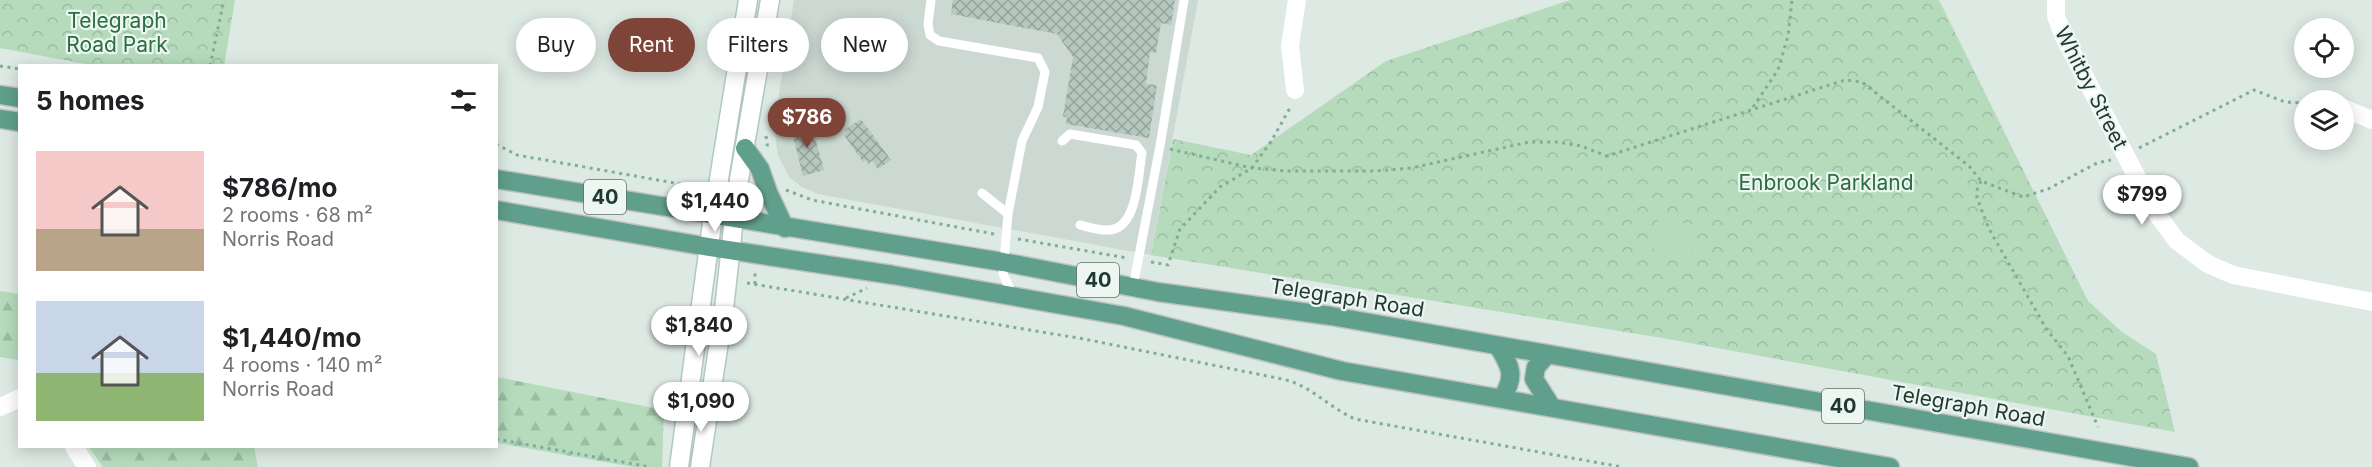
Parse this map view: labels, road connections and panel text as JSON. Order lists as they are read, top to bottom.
{
  "streets": {
    "main road": ["Whitby Street", "40", "Telegraph Road"]
  },
  "parks": ["Telegraph Road Park", "Enbrook Parkland"],
  "page": {
    "chip": [
      "Buy",
      "Rent",
      "Filters",
      "New"
    ],
    "heading": "5 homes",
    "price": [
      "$786",
      "$799",
      "$1,440",
      "$1,840",
      "$1,090"
    ],
    "list": [
      {
        "name": "$786/mo",
        "note": "2 rooms · 68 m² · Norris Road"
      },
      {
        "name": "$1,440/mo",
        "note": "4 rooms · 140 m² · Norris Road"
      }
    ]
  }
}
